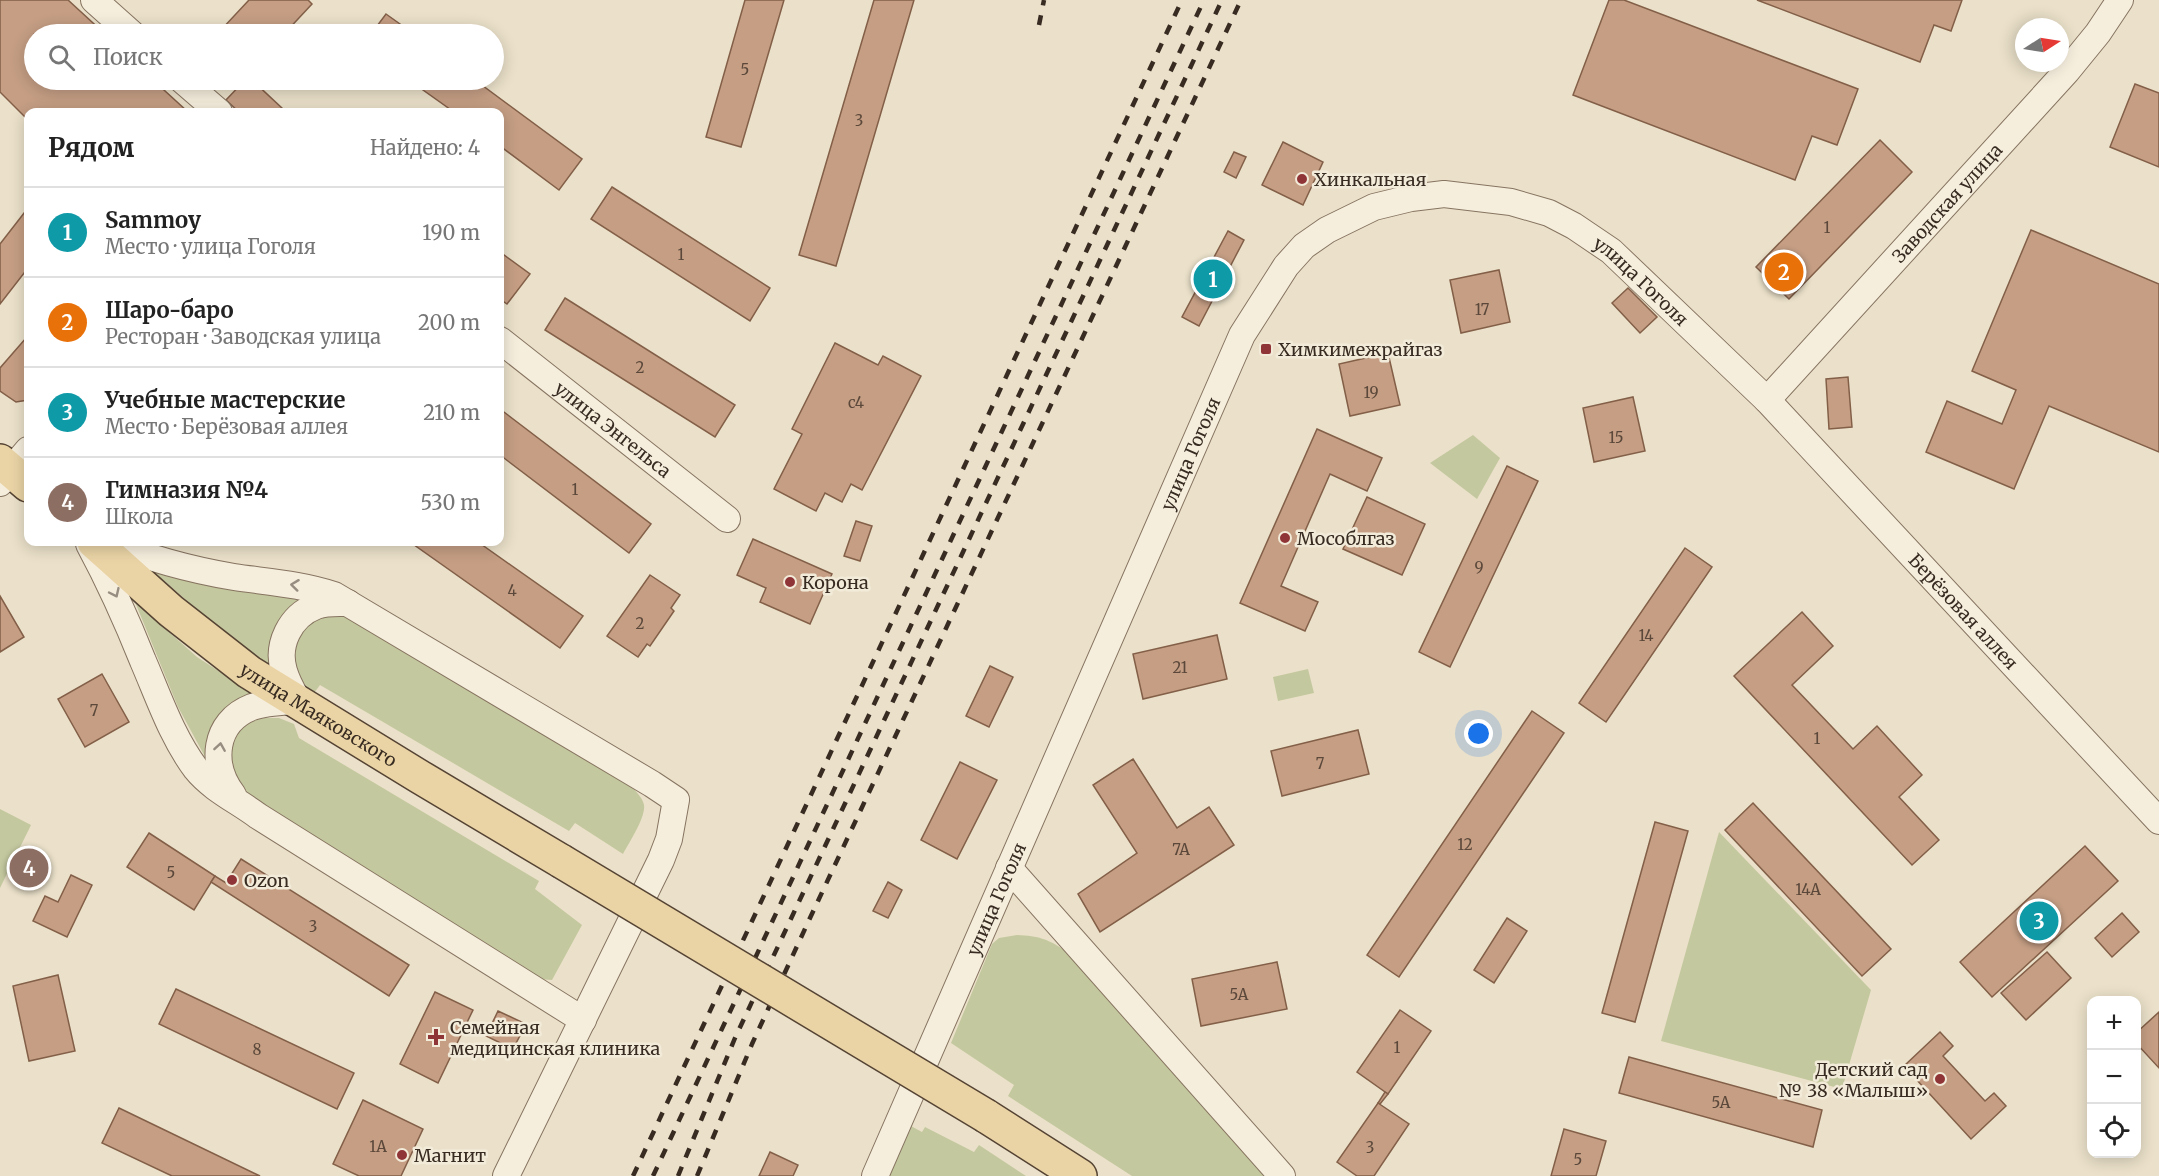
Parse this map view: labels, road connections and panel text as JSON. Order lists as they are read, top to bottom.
{
  "streets": {
    "main road": ["улица Маяковского"],
    "street": [
      "Заводская улица",
      "улица Гоголя",
      "улица Энгельса",
      "Берёзовая аллея"
    ]
  },
  "crossings": [
    ["Заводская улица", "улица Гоголя"],
    ["Заводская улица", "Берёзовая аллея"],
    ["улица Гоголя", "Берёзовая аллея"]
  ],
  "places": {
    "other": [
      "Хинкальная",
      "Мособлгаз",
      "Корона",
      "Ozon",
      "Детский сад № 38 «Малыш»",
      "Магнит"
    ],
    "transit": ["Химкимежрайгаз"],
    "health": ["Семейная медицинская клиника"]
  },
  "house_numbers": [
    "5",
    "3",
    "1",
    "1",
    "17",
    "2",
    "19",
    "с4",
    "15",
    "1",
    "9",
    "4",
    "2",
    "14",
    "21",
    "7",
    "1",
    "7",
    "12",
    "7А",
    "5",
    "14А",
    "3",
    "5А",
    "1",
    "8",
    "5А",
    "1А",
    "3",
    "5"
  ],
  "north": "right",
  "page": {
    "search": "Поиск",
    "heading": ["Рядом", "Найдено: 4"],
    "list": [
      {
        "mark": "1",
        "name": "Sammoy",
        "note": "Место · улица Гоголя",
        "value": "190 m"
      },
      {
        "mark": "2",
        "name": "Шаро-баро",
        "note": "Ресторан · Заводская улица",
        "value": "200 m"
      },
      {
        "mark": "3",
        "name": "Учебные мастерские",
        "note": "Место · Берёзовая аллея",
        "value": "210 m"
      },
      {
        "mark": "4",
        "name": "Гимназия №4",
        "note": "Школа",
        "value": "530 m"
      }
    ],
    "pins": [
      "2",
      "1",
      "4",
      "3"
    ],
    "map_buttons": ["+", "−"]
  }
}
